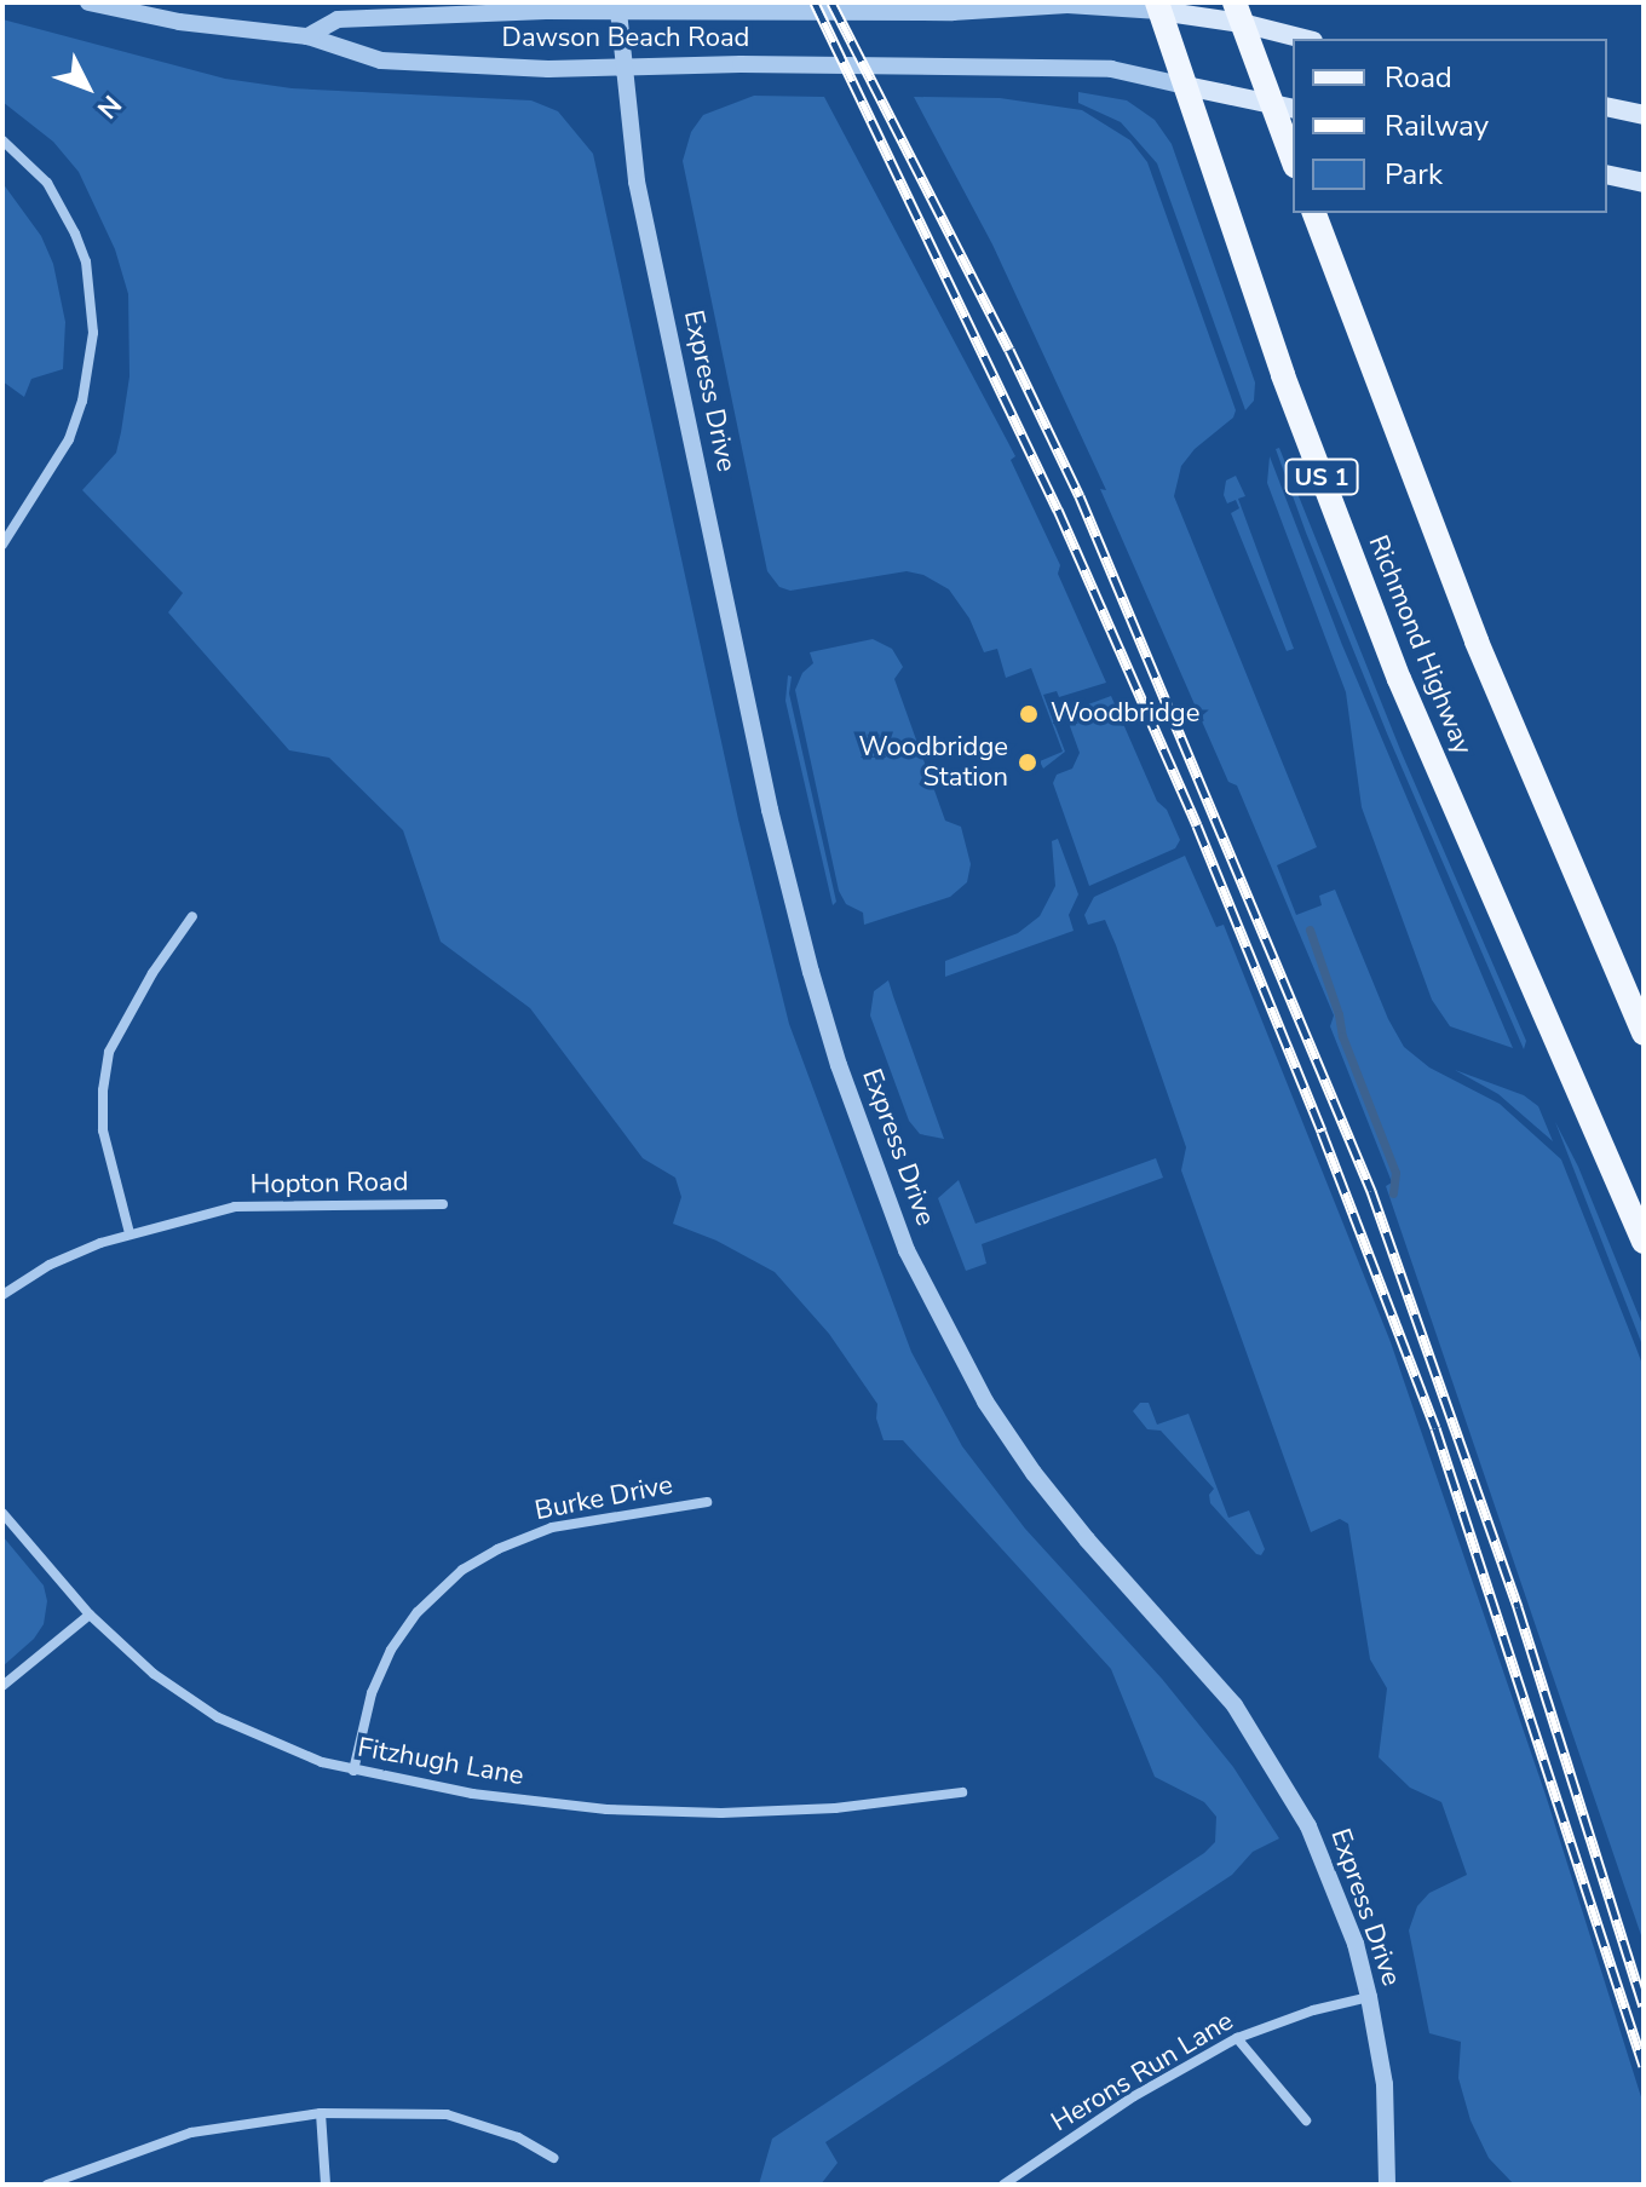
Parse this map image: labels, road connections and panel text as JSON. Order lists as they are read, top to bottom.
{
  "streets": {
    "main road": ["US 1", "Richmond Highway"],
    "street": [
      "Dawson Beach Road",
      "Express Drive",
      "Hopton Road",
      "Burke Drive",
      "Fitzhugh Lane",
      "Herons Run Lane"
    ]
  },
  "crossings": [
    ["Dawson Beach Road", "Express Drive"],
    ["Dawson Beach Road", "Richmond Highway"],
    ["Express Drive", "Herons Run Lane"],
    ["Burke Drive", "Fitzhugh Lane"]
  ],
  "places": ["Woodbridge", "Woodbridge Station"],
  "legend": ["Road", "Railway", "Park"],
  "north": "bottom right"
}
